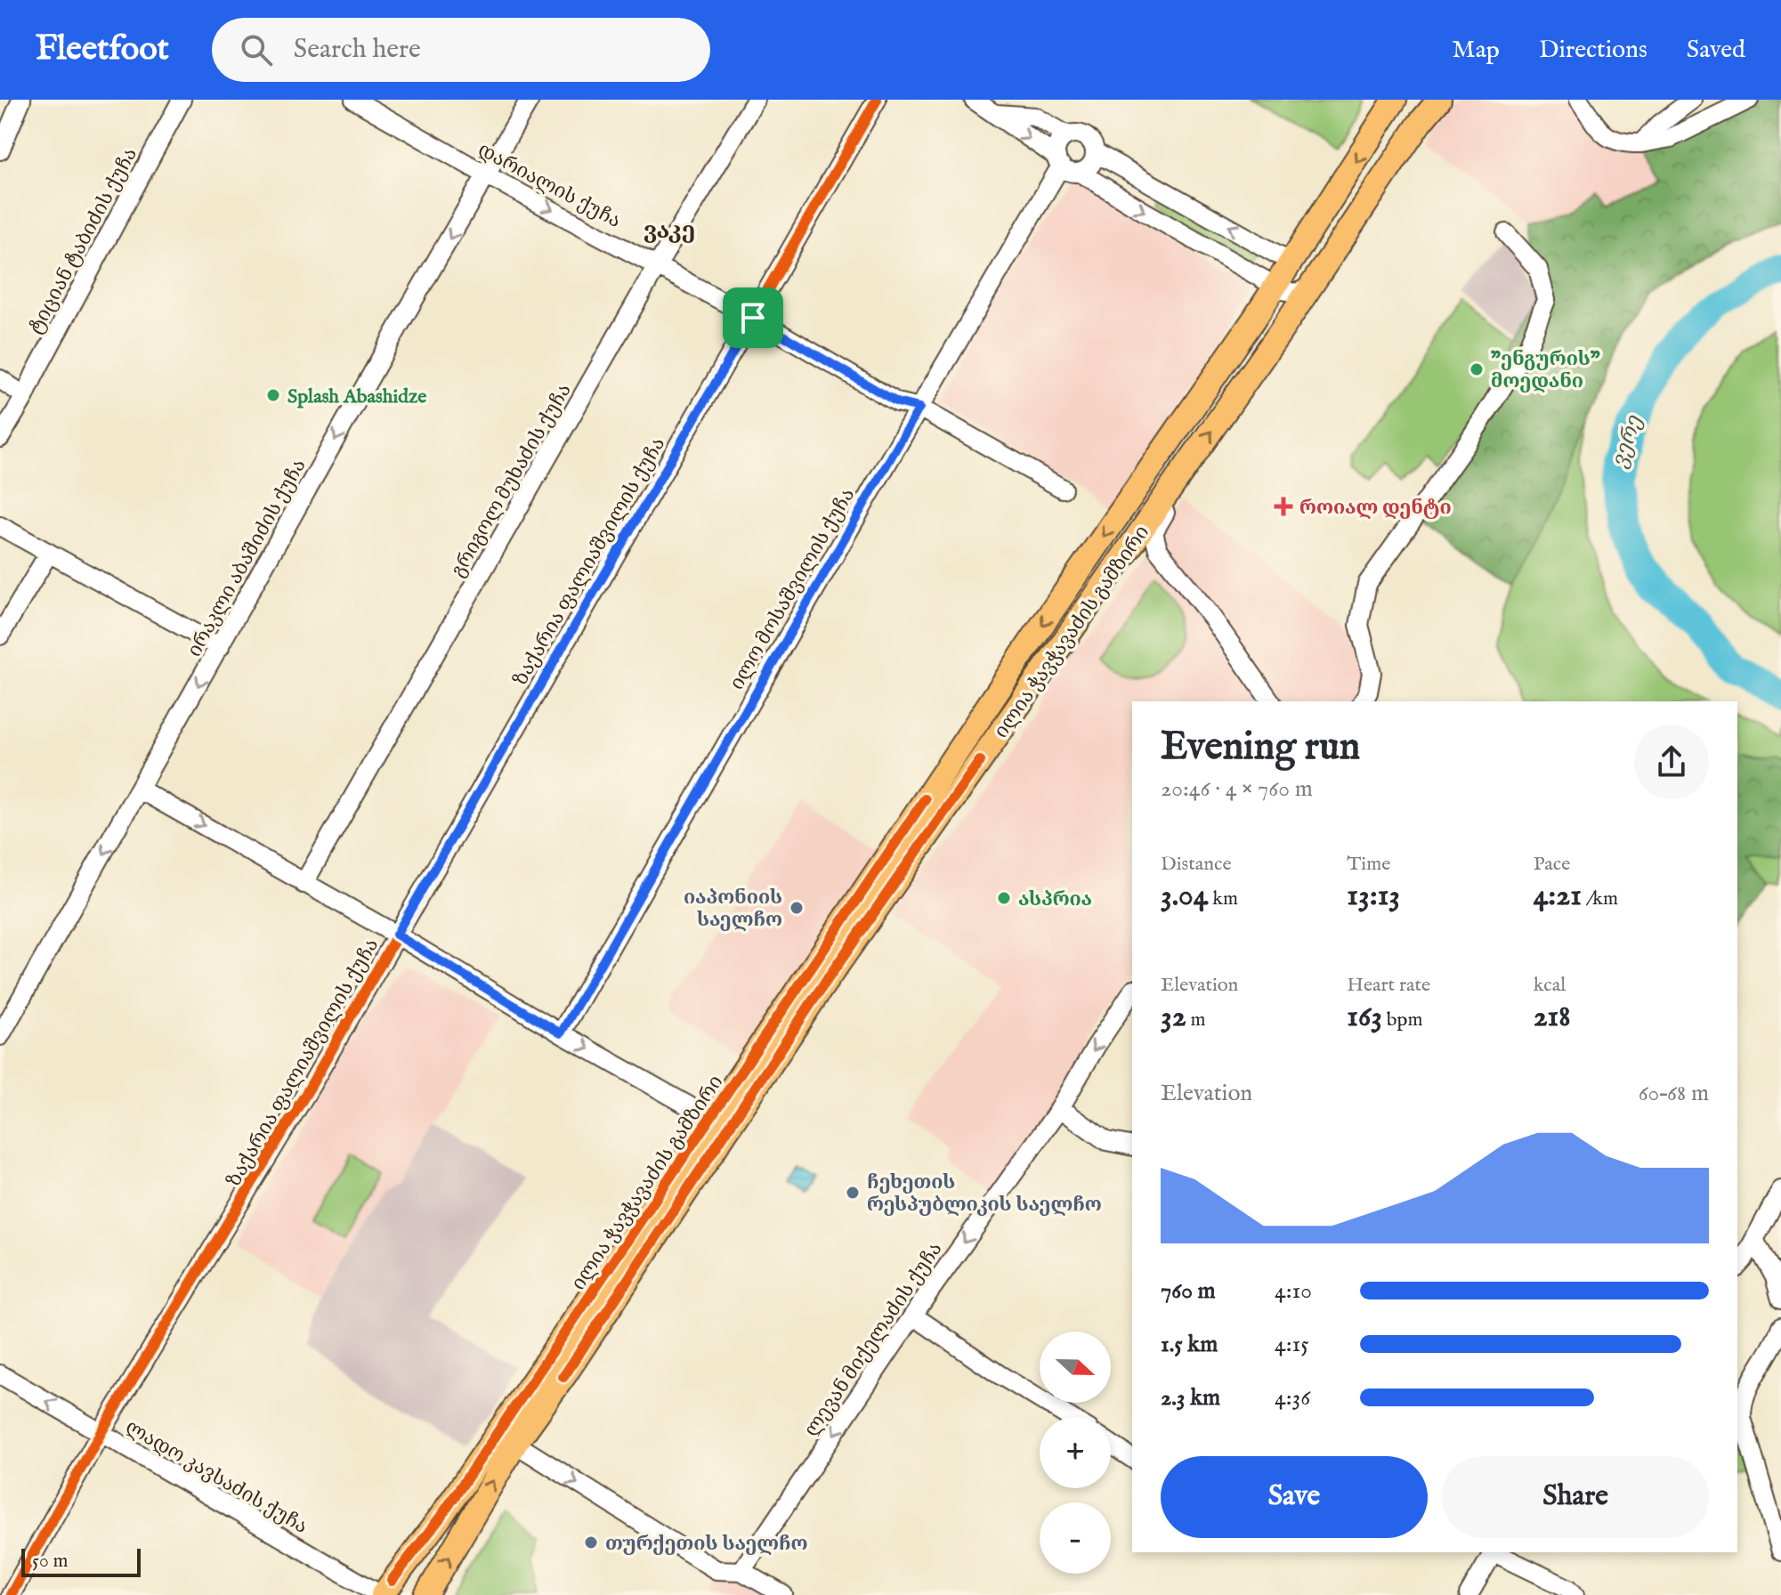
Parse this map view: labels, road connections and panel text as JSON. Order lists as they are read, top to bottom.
{
  "streets": {
    "main road": ["ილია ჭავჭავაძის გამზირი"],
    "street": [
      "დარიალის ქუჩა",
      "ტიციან ტაბიძის ქუჩა",
      "გრიგოლ მუხაძის ქუჩა",
      "ირაკლი აბაშიძის ქუჩა",
      "ზაქარია ფალიაშვილის ქუჩა",
      "ილო მოსაშვილის ქუჩა",
      "ლევან მიქელაძის ქუჩა",
      "ლადო კავსაძის ქუჩა"
    ]
  },
  "crossings": [
    ["დარიალის ქუჩა", "გრიგოლ მუხაძის ქუჩა"],
    ["დარიალის ქუჩა", "ირაკლი აბაშიძის ქუჩა"],
    ["დარიალის ქუჩა", "ზაქარია ფალიაშვილის ქუჩა"],
    ["დარიალის ქუჩა", "ილო მოსაშვილის ქუჩა"],
    ["ზაქარია ფალიაშვილის ქუჩა", "ლადო კავსაძის ქუჩა"],
    ["ილია ჭავჭავაძის გამზირი", "ლადო კავსაძის ქუჩა"]
  ],
  "one_way": ["ირაკლი აბაშიძის ქუჩა", "ლევან მიქელაძის ქუჩა"],
  "districts": ["ვაკე"],
  "water": ["ვერე"],
  "places": {
    "other": [
      "\"ენგურის\" მოედანი",
      "Splash Abashidze",
      "ასპრია",
      "იაპონიის საელჩო",
      "ჩეხეთის რესპუბლიკის საელჩო",
      "თურქეთის საელჩო"
    ],
    "health": ["როიალ დენტი"]
  },
  "scale_bar": "50 m",
  "north": "right",
  "page": {
    "header": "Fleetfoot",
    "search": "Search here",
    "nav": ["Map", "Directions", "Saved"],
    "heading": ["Evening run", "20:46 · 4 × 760 m"],
    "stats": [
      ["Distance", "3.04 km"],
      ["Time", "13:13"],
      ["Pace", "4:21 /km"],
      ["Elevation", "32 m"],
      ["Heart rate", "163 bpm"],
      ["kcal", "218"]
    ],
    "chart": ["Elevation", "60–68 m"],
    "list": [
      {
        "name": "760 m",
        "note": "4:10"
      },
      {
        "name": "1.5 km",
        "note": "4:15"
      },
      {
        "name": "2.3 km",
        "note": "4:36"
      }
    ],
    "map_buttons": ["+", "−"],
    "buttons": ["Save", "Share"],
    "scale": "50 m"
  }
}
